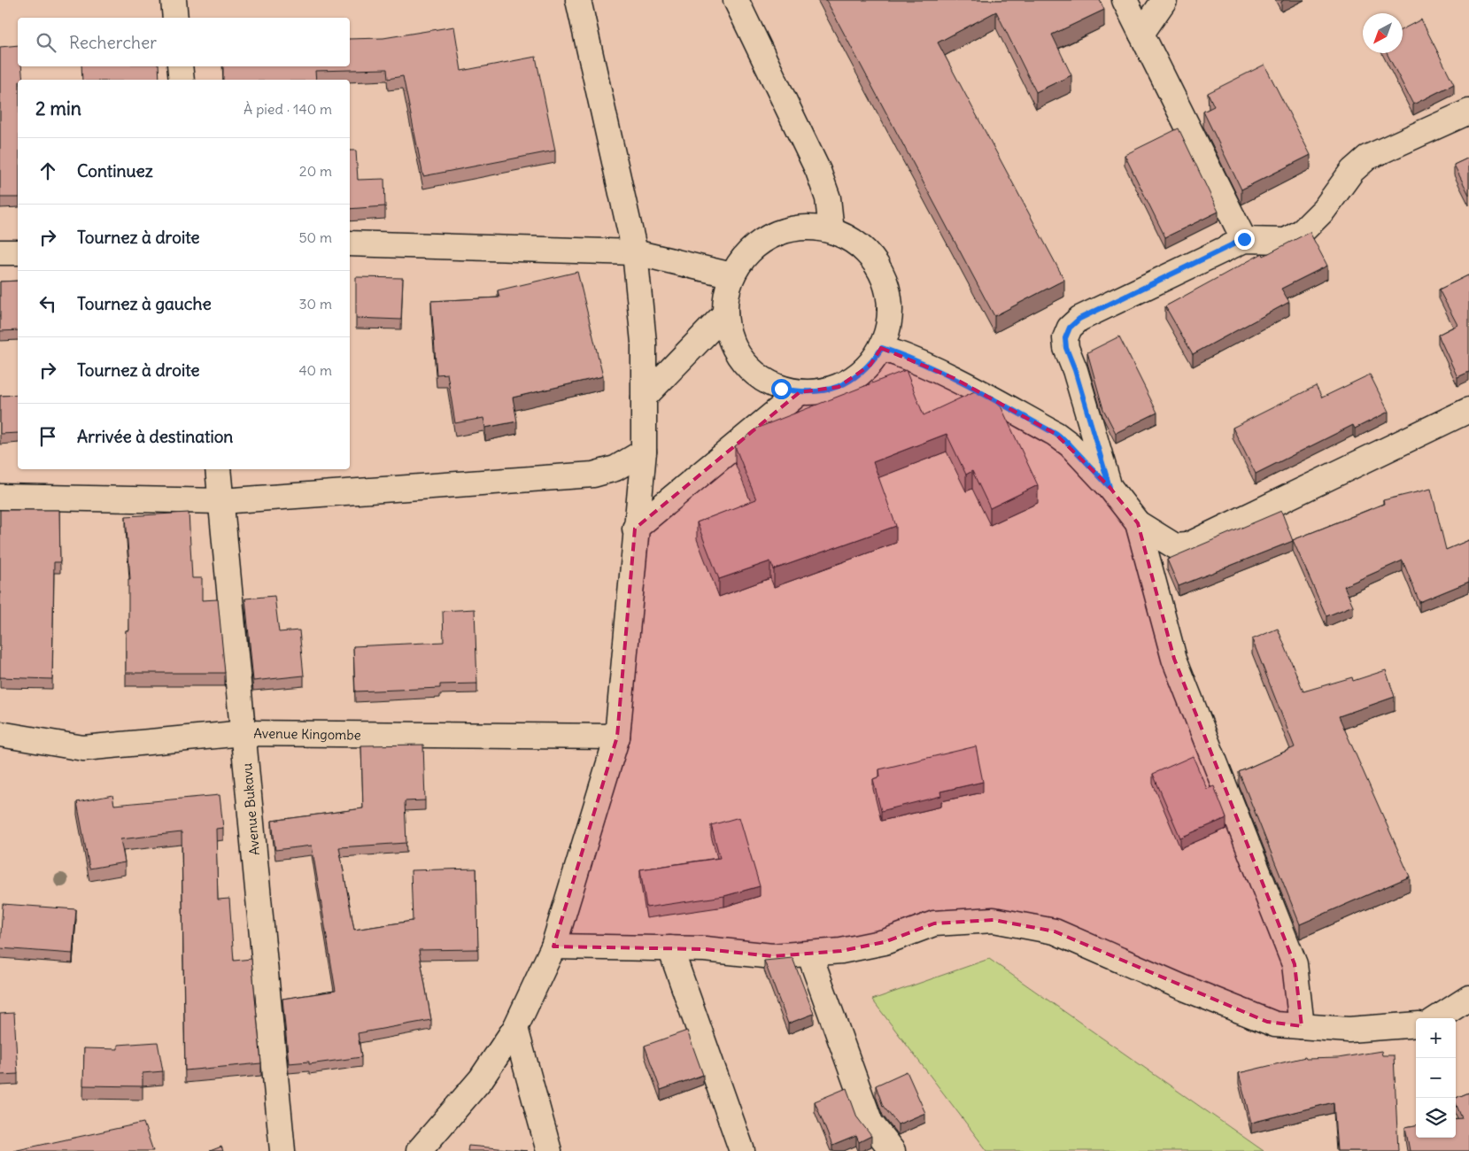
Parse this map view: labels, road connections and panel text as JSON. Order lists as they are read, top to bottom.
{
  "streets": {
    "street": ["Avenue Kingombe", "Avenue Bukavu"]
  },
  "crossings": [
    ["Avenue Kingombe", "Avenue Bukavu"]
  ],
  "north": "bottom left",
  "page": {
    "search": "Rechercher",
    "heading": ["2 min", "À pied · 140 m"],
    "list": [
      ["Continuez", "20 m"],
      ["Tournez à droite", "50 m"],
      ["Tournez à gauche", "30 m"],
      ["Tournez à droite", "40 m"],
      "Arrivée à destination"
    ],
    "map_buttons": ["+", "−"]
  }
}
